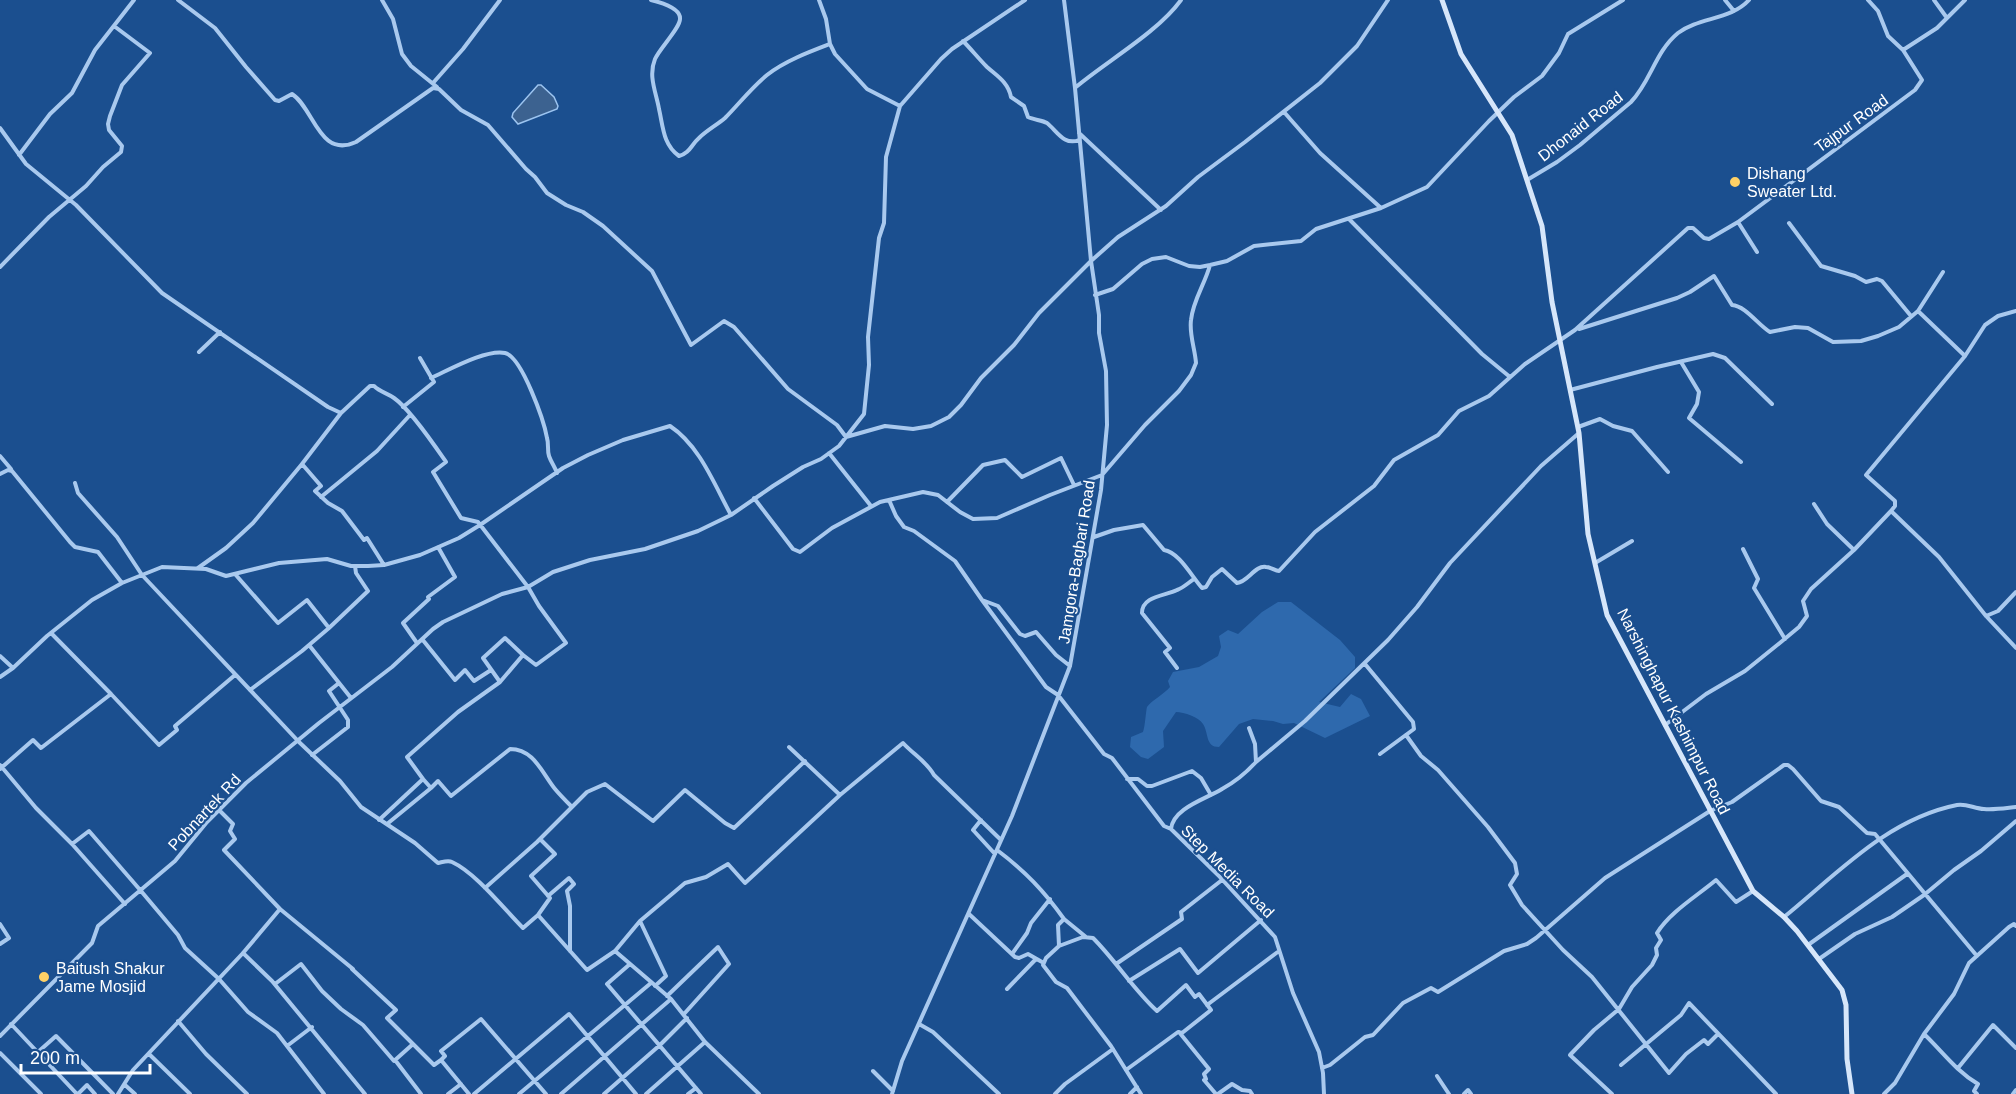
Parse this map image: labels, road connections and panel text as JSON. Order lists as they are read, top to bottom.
{
  "streets": {
    "street": [
      "Tajpur Road",
      "Dhonaid Road",
      "Jamgora-Bagbari Road",
      "Narshinghapur Kashimpur Road",
      "Pobnartek Rd",
      "Step Media Road"
    ]
  },
  "crossings": [
    ["Tajpur Road", "Narshinghapur Kashimpur Road"],
    ["Dhonaid Road", "Narshinghapur Kashimpur Road"],
    ["Jamgora-Bagbari Road", "Step Media Road"]
  ],
  "places": ["Dishang Sweater Ltd.", "Baitush Shakur Jame Mosjid"],
  "scale_bar": "200 m"
}
